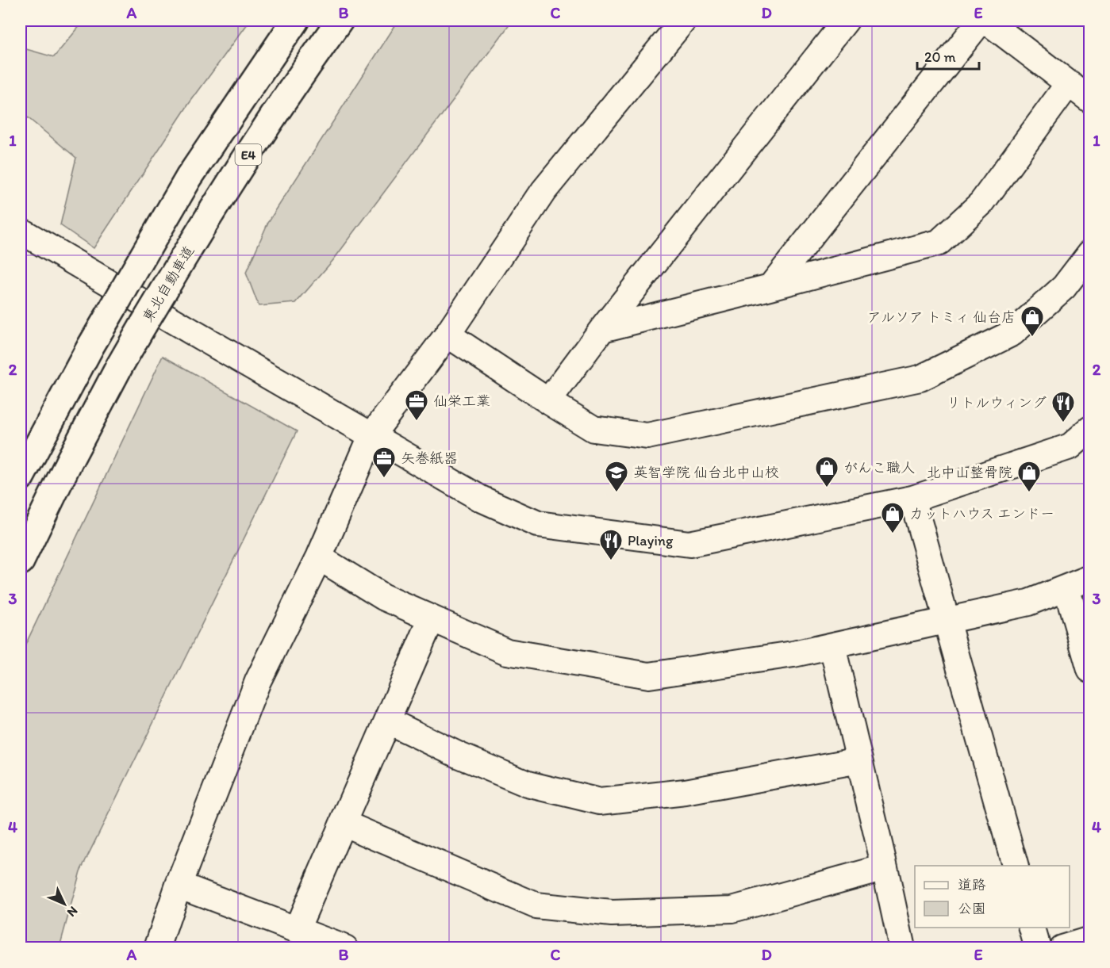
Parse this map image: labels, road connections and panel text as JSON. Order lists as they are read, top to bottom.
{
  "streets": {
    "highway": ["E4", "東北自動車道"]
  },
  "places": {
    "shop": [
      "アルソア トミィ 仙台店",
      "がんこ職人",
      "北中山整骨院",
      "カットハウス エンドー"
    ],
    "office": ["仙栄工業", "矢巻紙器"],
    "restaurant": ["リトルウィング", "Playing"],
    "school or university": ["英智学院 仙台北中山校"]
  },
  "legend": ["道路", "公園"],
  "scale_bar": "20 m",
  "north": "bottom right",
  "grid": {
    "columns": [
      "A",
      "B",
      "C",
      "D",
      "E"
    ],
    "rows": [
      "1",
      "2",
      "3",
      "4"
    ]
  }
}
